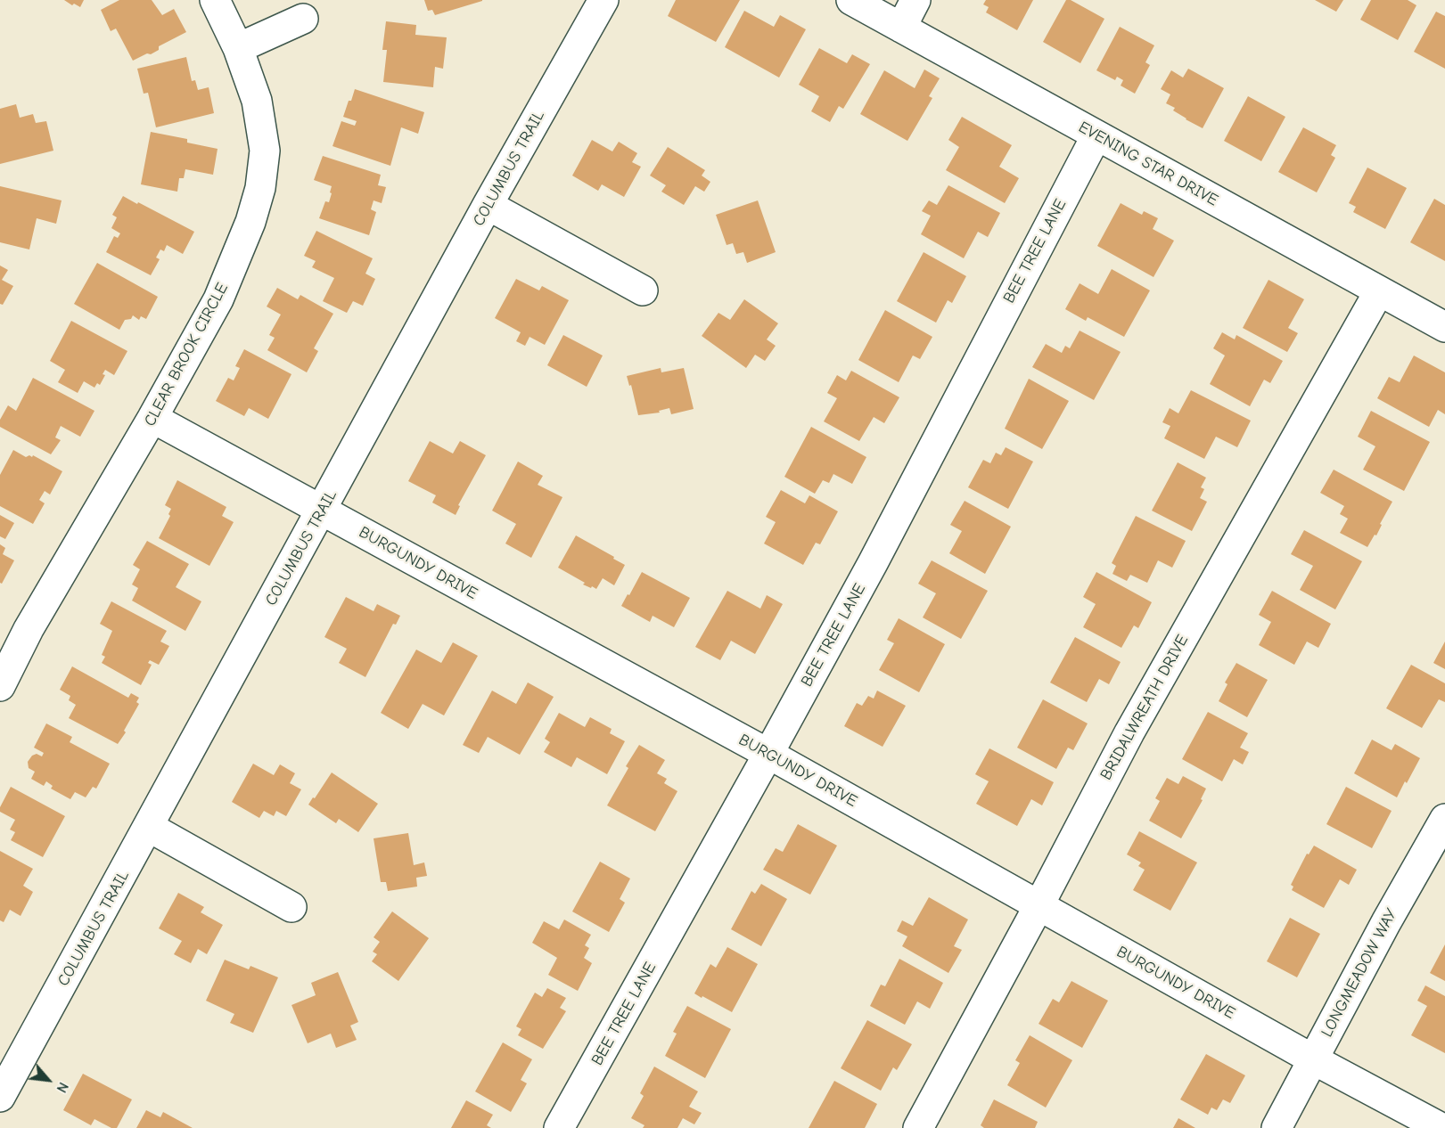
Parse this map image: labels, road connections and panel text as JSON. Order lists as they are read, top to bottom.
{
  "streets": {
    "street": [
      "EVENING STAR DRIVE",
      "COLUMBUS TRAIL",
      "BEE TREE LANE",
      "CLEAR BROOK CIRCLE",
      "BURGUNDY DRIVE",
      "BRIDALWREATH DRIVE",
      "LONGMEADOW WAY"
    ]
  },
  "crossings": [
    ["EVENING STAR DRIVE", "BEE TREE LANE"],
    ["EVENING STAR DRIVE", "BRIDALWREATH DRIVE"],
    ["COLUMBUS TRAIL", "BURGUNDY DRIVE"],
    ["BEE TREE LANE", "BURGUNDY DRIVE"],
    ["CLEAR BROOK CIRCLE", "BURGUNDY DRIVE"],
    ["BURGUNDY DRIVE", "BRIDALWREATH DRIVE"],
    ["BURGUNDY DRIVE", "LONGMEADOW WAY"]
  ],
  "north": "bottom right"
}
